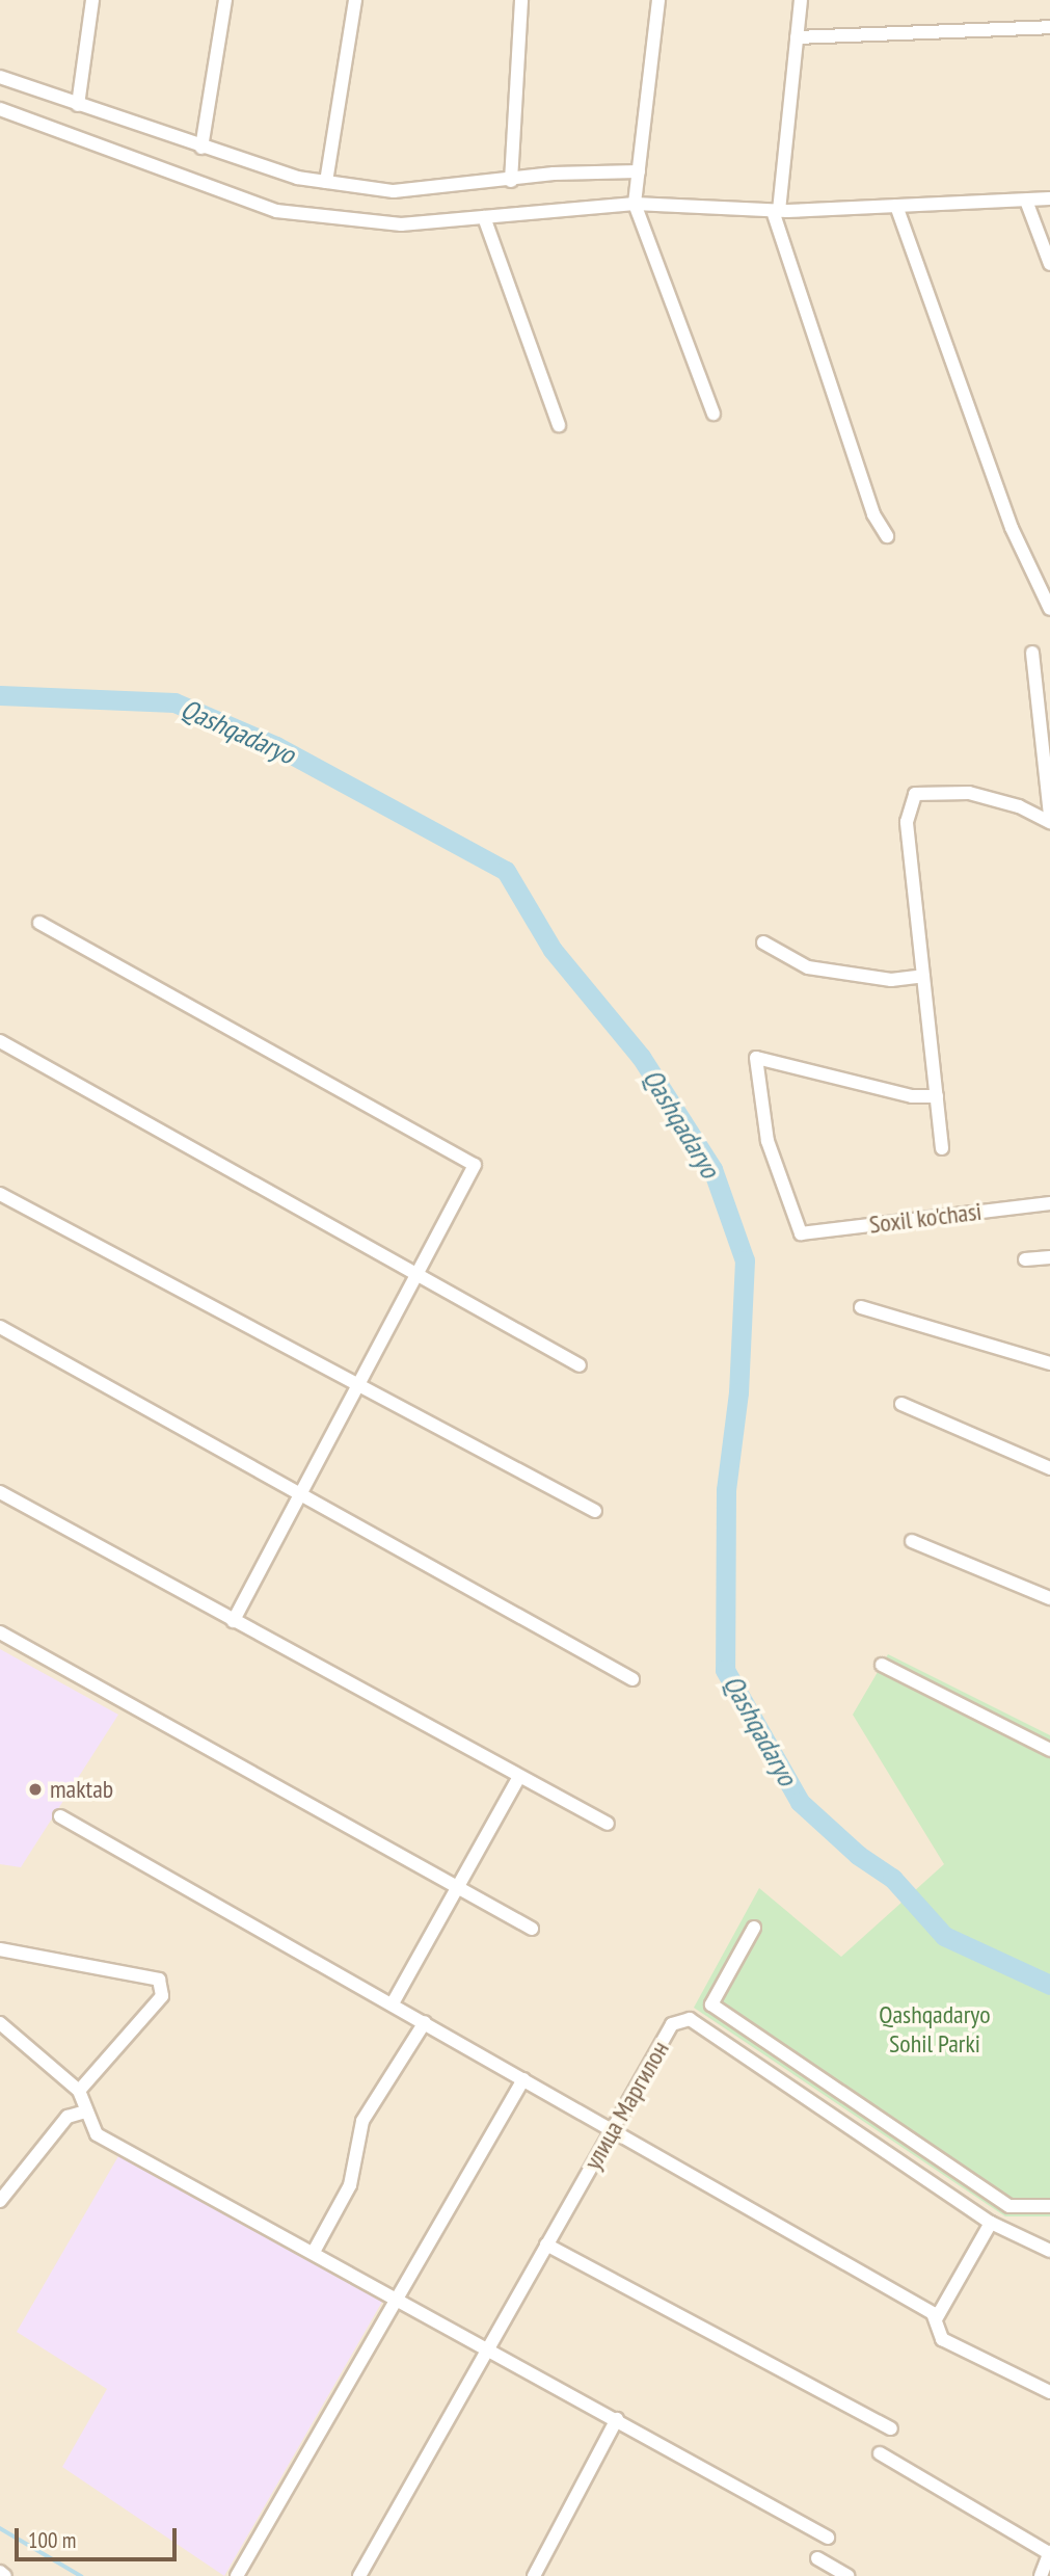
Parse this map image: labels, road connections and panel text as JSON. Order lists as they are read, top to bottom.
{
  "streets": {
    "street": ["Soxil ko'chasi", "улица Маргилон"]
  },
  "water": ["Qashqadaryo"],
  "parks": ["Qashqadaryo Sohil Parki"],
  "places": ["maktab"],
  "scale_bar": "100 m"
}
